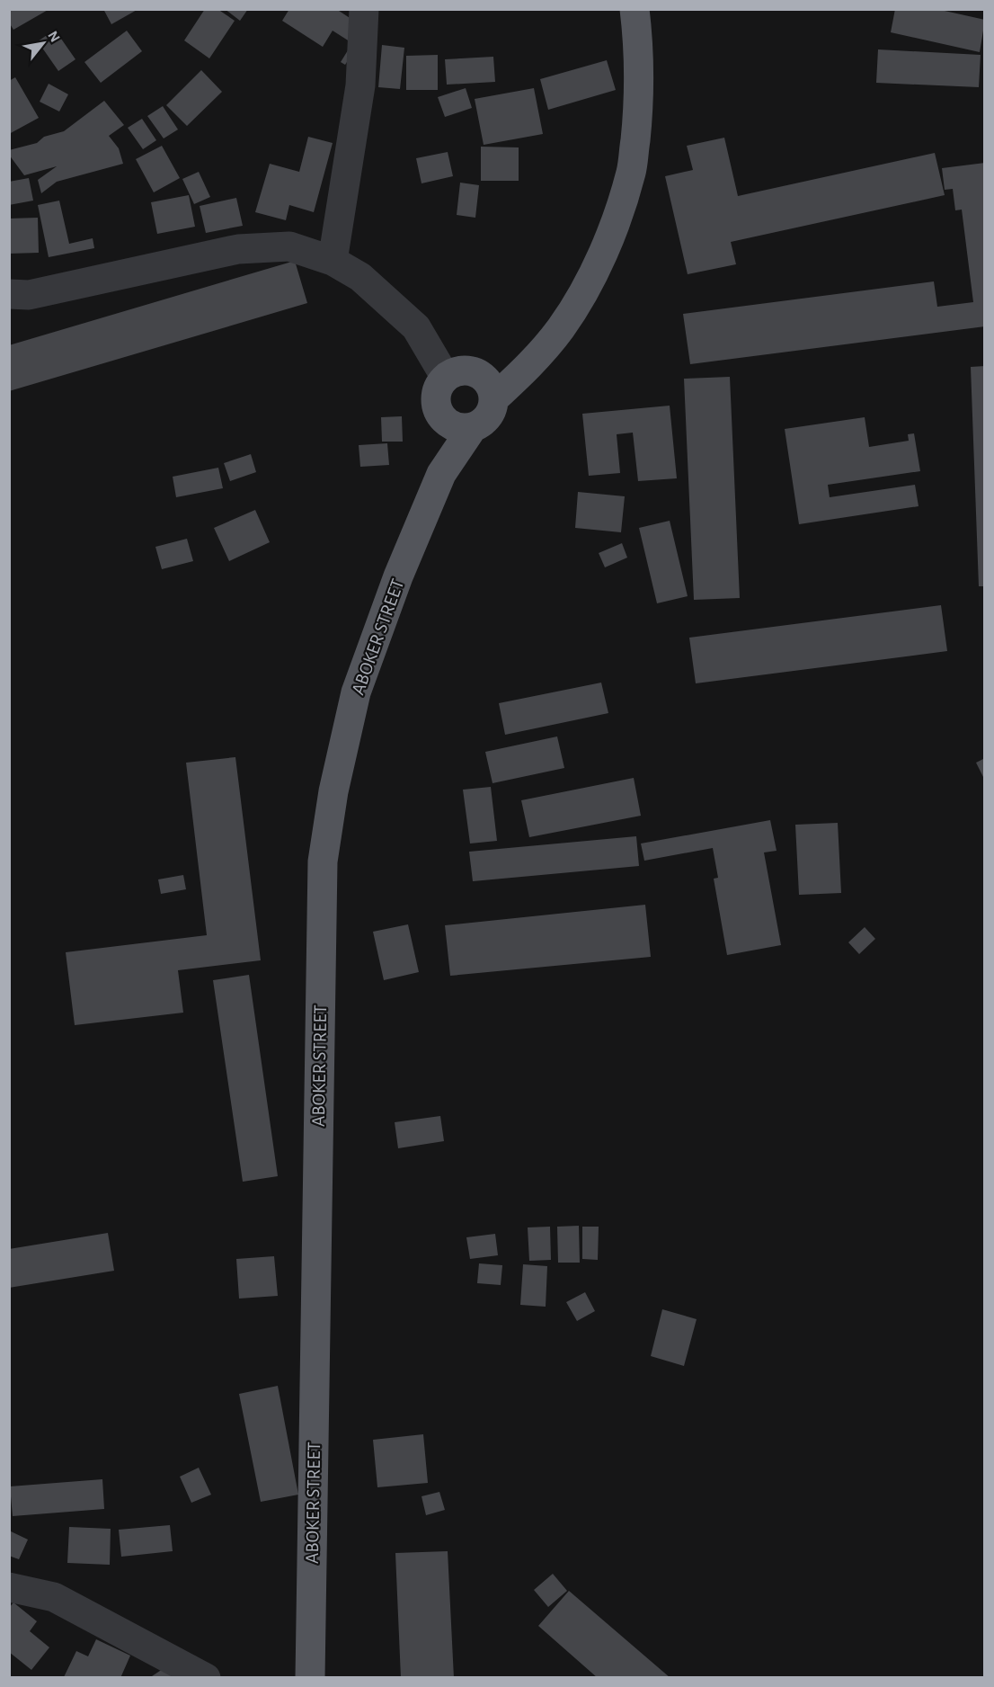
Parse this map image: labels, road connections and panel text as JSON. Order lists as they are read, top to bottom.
{
  "streets": {
    "main road": ["ABOKER STREET"]
  },
  "north": "top right"
}
